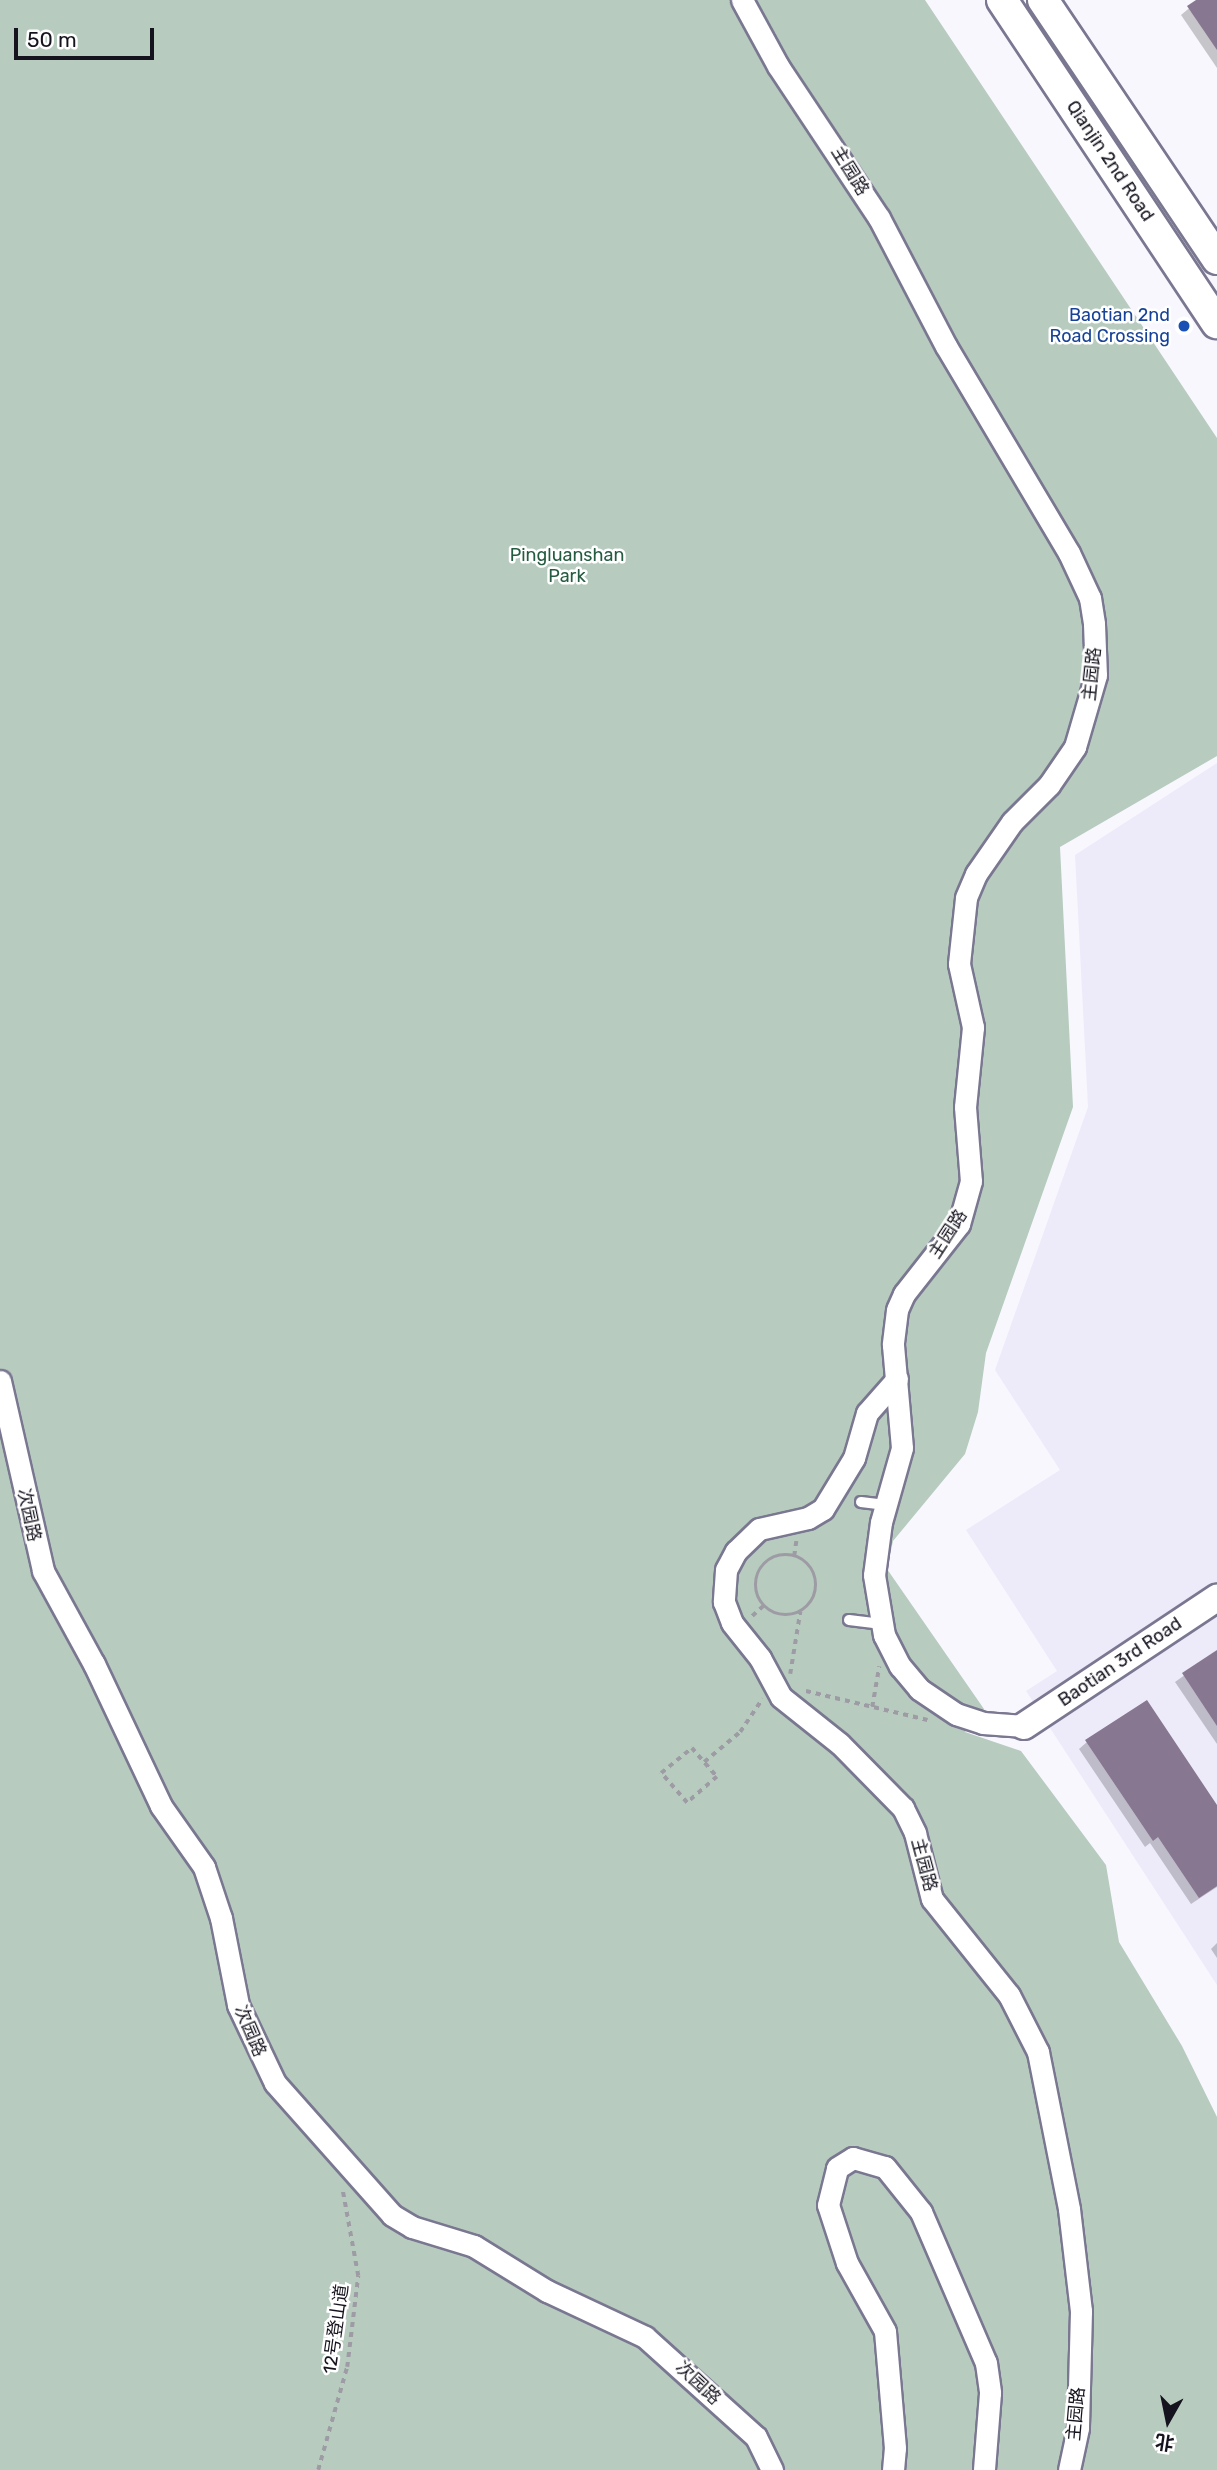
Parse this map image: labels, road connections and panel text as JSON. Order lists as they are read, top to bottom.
{
  "streets": {
    "main road": ["Qianjin 2nd Road"],
    "street": ["主园路", "次园路", "Baotian 3rd Road"],
    "path": ["12号登山道"]
  },
  "crossings": [
    ["主园路", "Baotian 3rd Road"],
    ["次园路", "12号登山道"]
  ],
  "parks": ["Pingluanshan Park"],
  "places": ["Baotian 2nd Road Crossing"],
  "scale_bar": "50 m",
  "north": "bottom"
}
